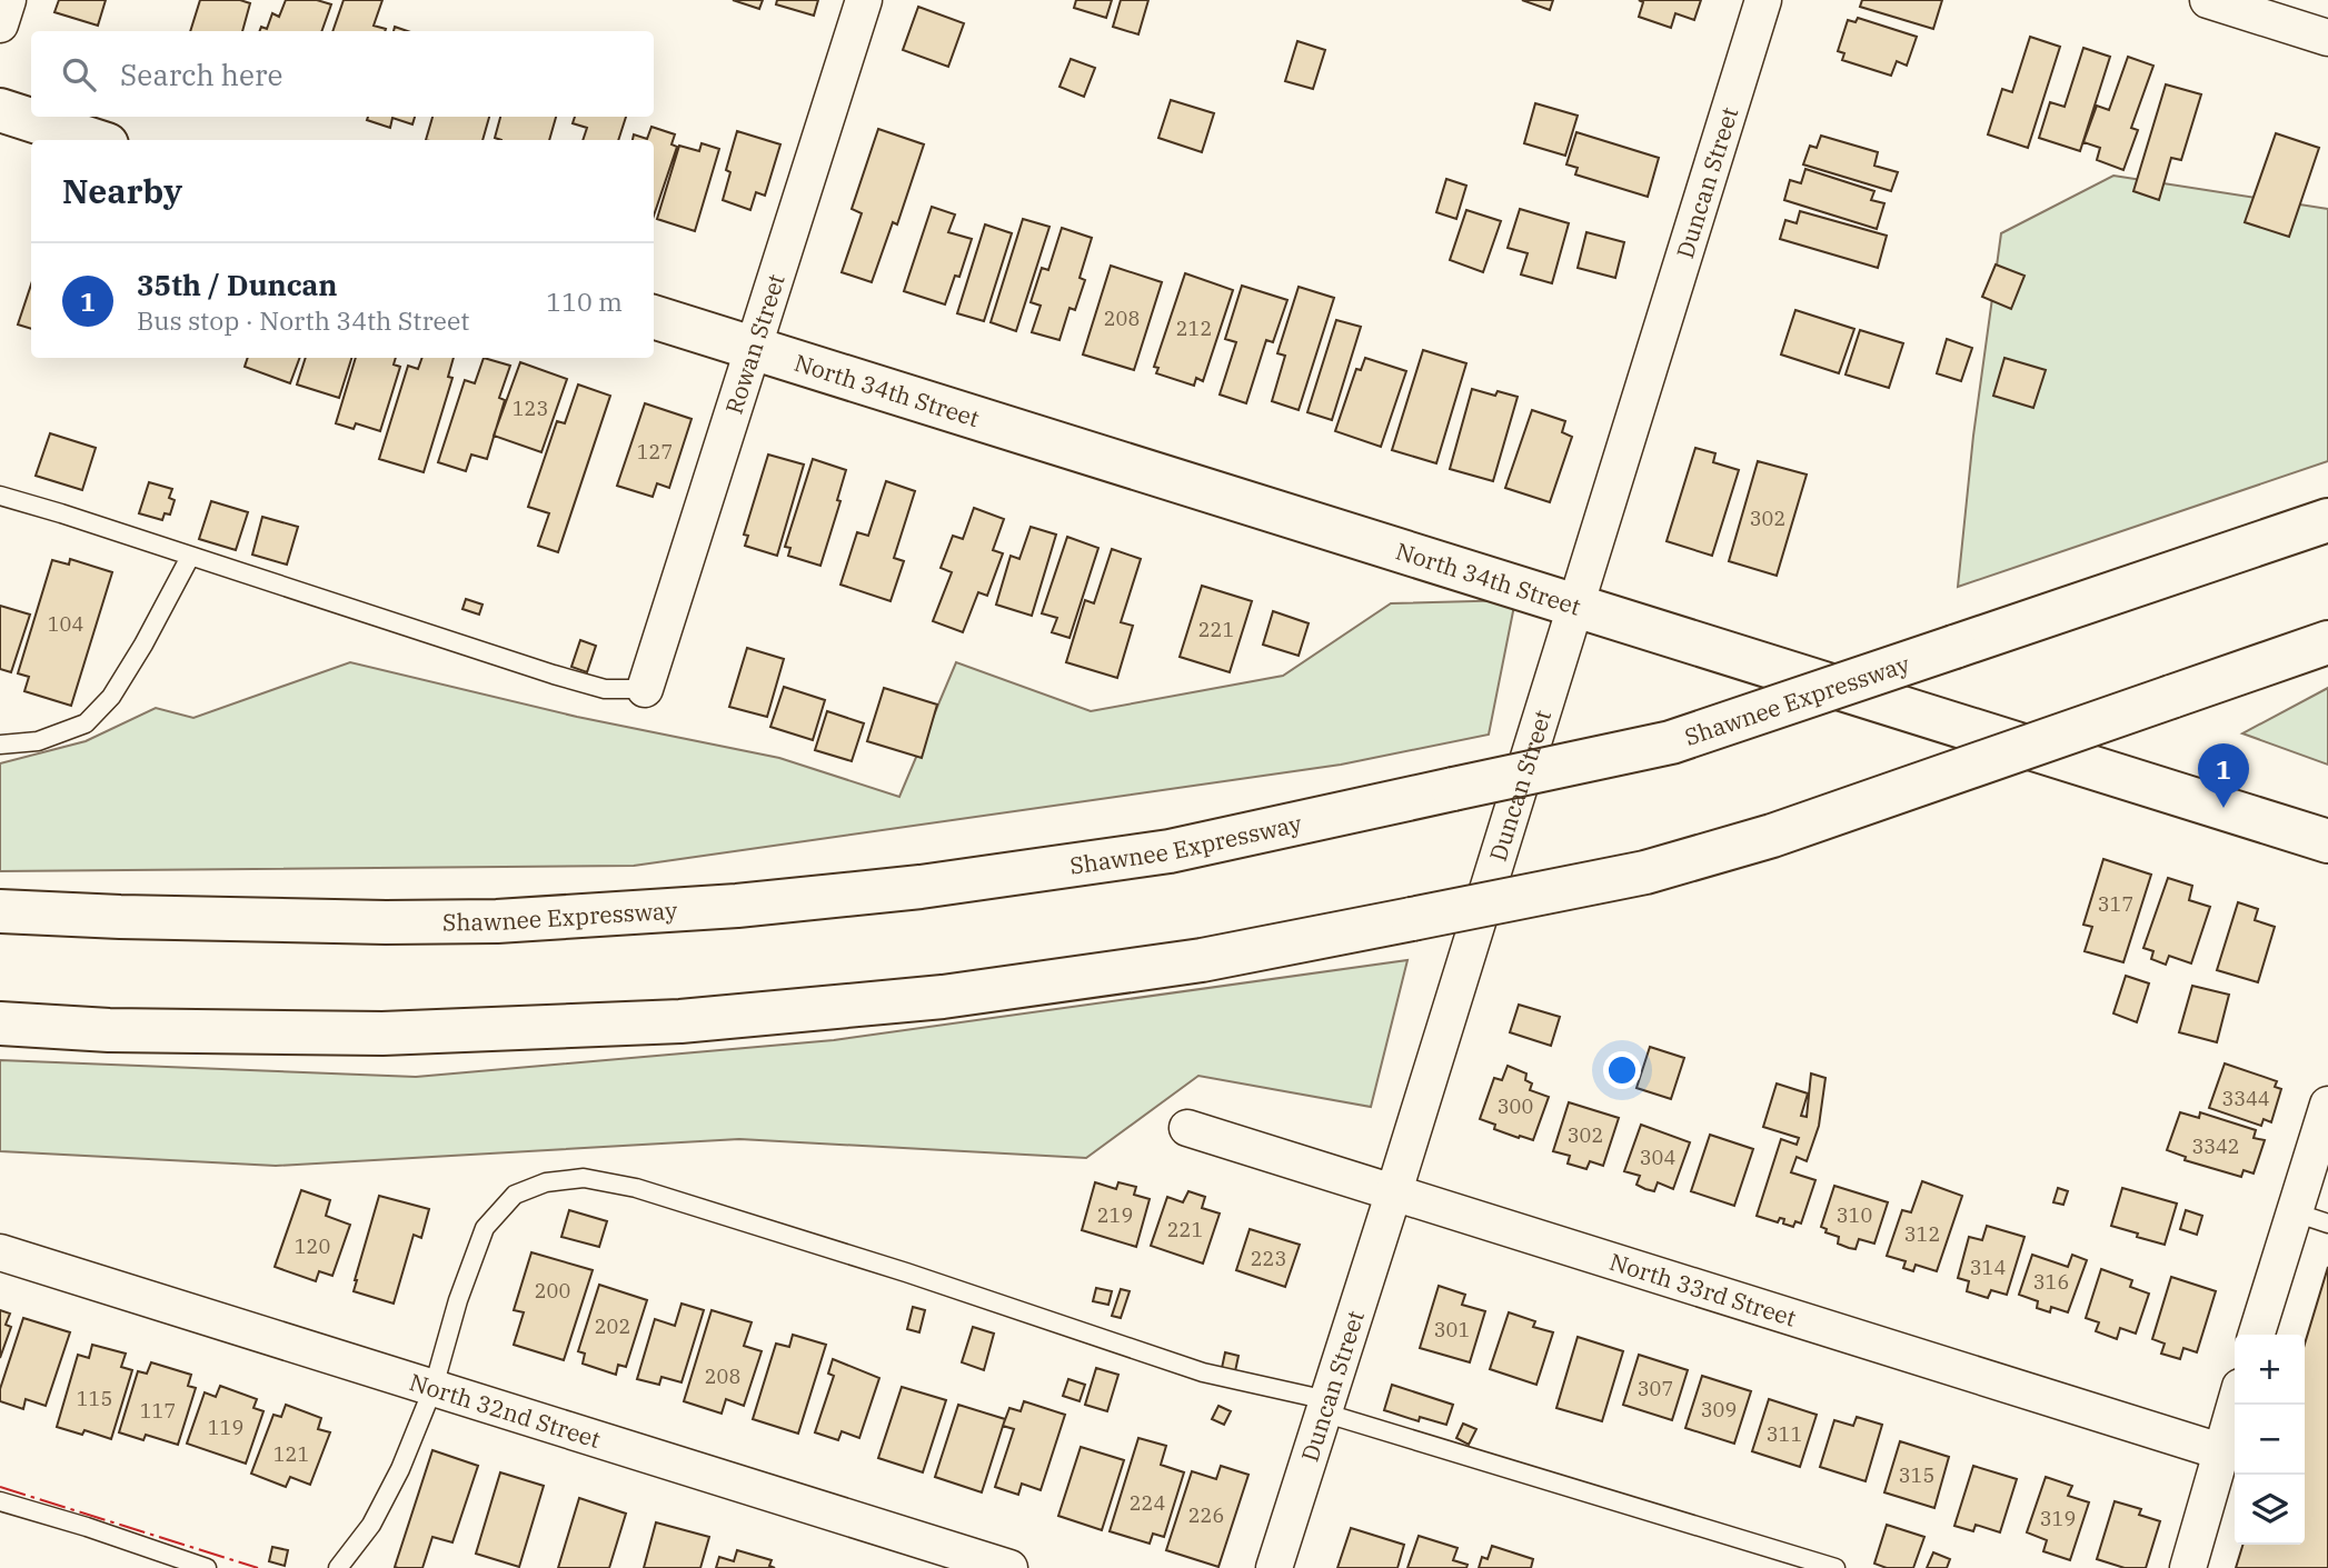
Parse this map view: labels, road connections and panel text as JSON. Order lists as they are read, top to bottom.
{
  "streets": {
    "main road": ["North 34th Street", "Shawnee Expressway"],
    "street": [
      "Duncan Street",
      "Rowan Street",
      "North 33rd Street",
      "North 32nd Street"
    ]
  },
  "crossings": [
    ["Duncan Street", "North 34th Street"],
    ["Duncan Street", "North 33rd Street"],
    ["Rowan Street", "North 34th Street"]
  ],
  "house_numbers": [
    "208",
    "212",
    "123",
    "127",
    "302",
    "104",
    "221",
    "317",
    "3344",
    "300",
    "302",
    "3342",
    "304",
    "219",
    "310",
    "221",
    "312",
    "120",
    "223",
    "314",
    "316",
    "200",
    "202",
    "301",
    "208",
    "307",
    "115",
    "309",
    "117",
    "119",
    "311",
    "121",
    "315",
    "224",
    "226",
    "319"
  ],
  "page": {
    "search": "Search here",
    "heading": "Nearby",
    "list": [
      {
        "mark": "1",
        "name": "35th / Duncan",
        "note": "Bus stop · North 34th Street",
        "value": "110 m"
      }
    ],
    "pins": "1",
    "map_buttons": ["+", "−"]
  }
}
